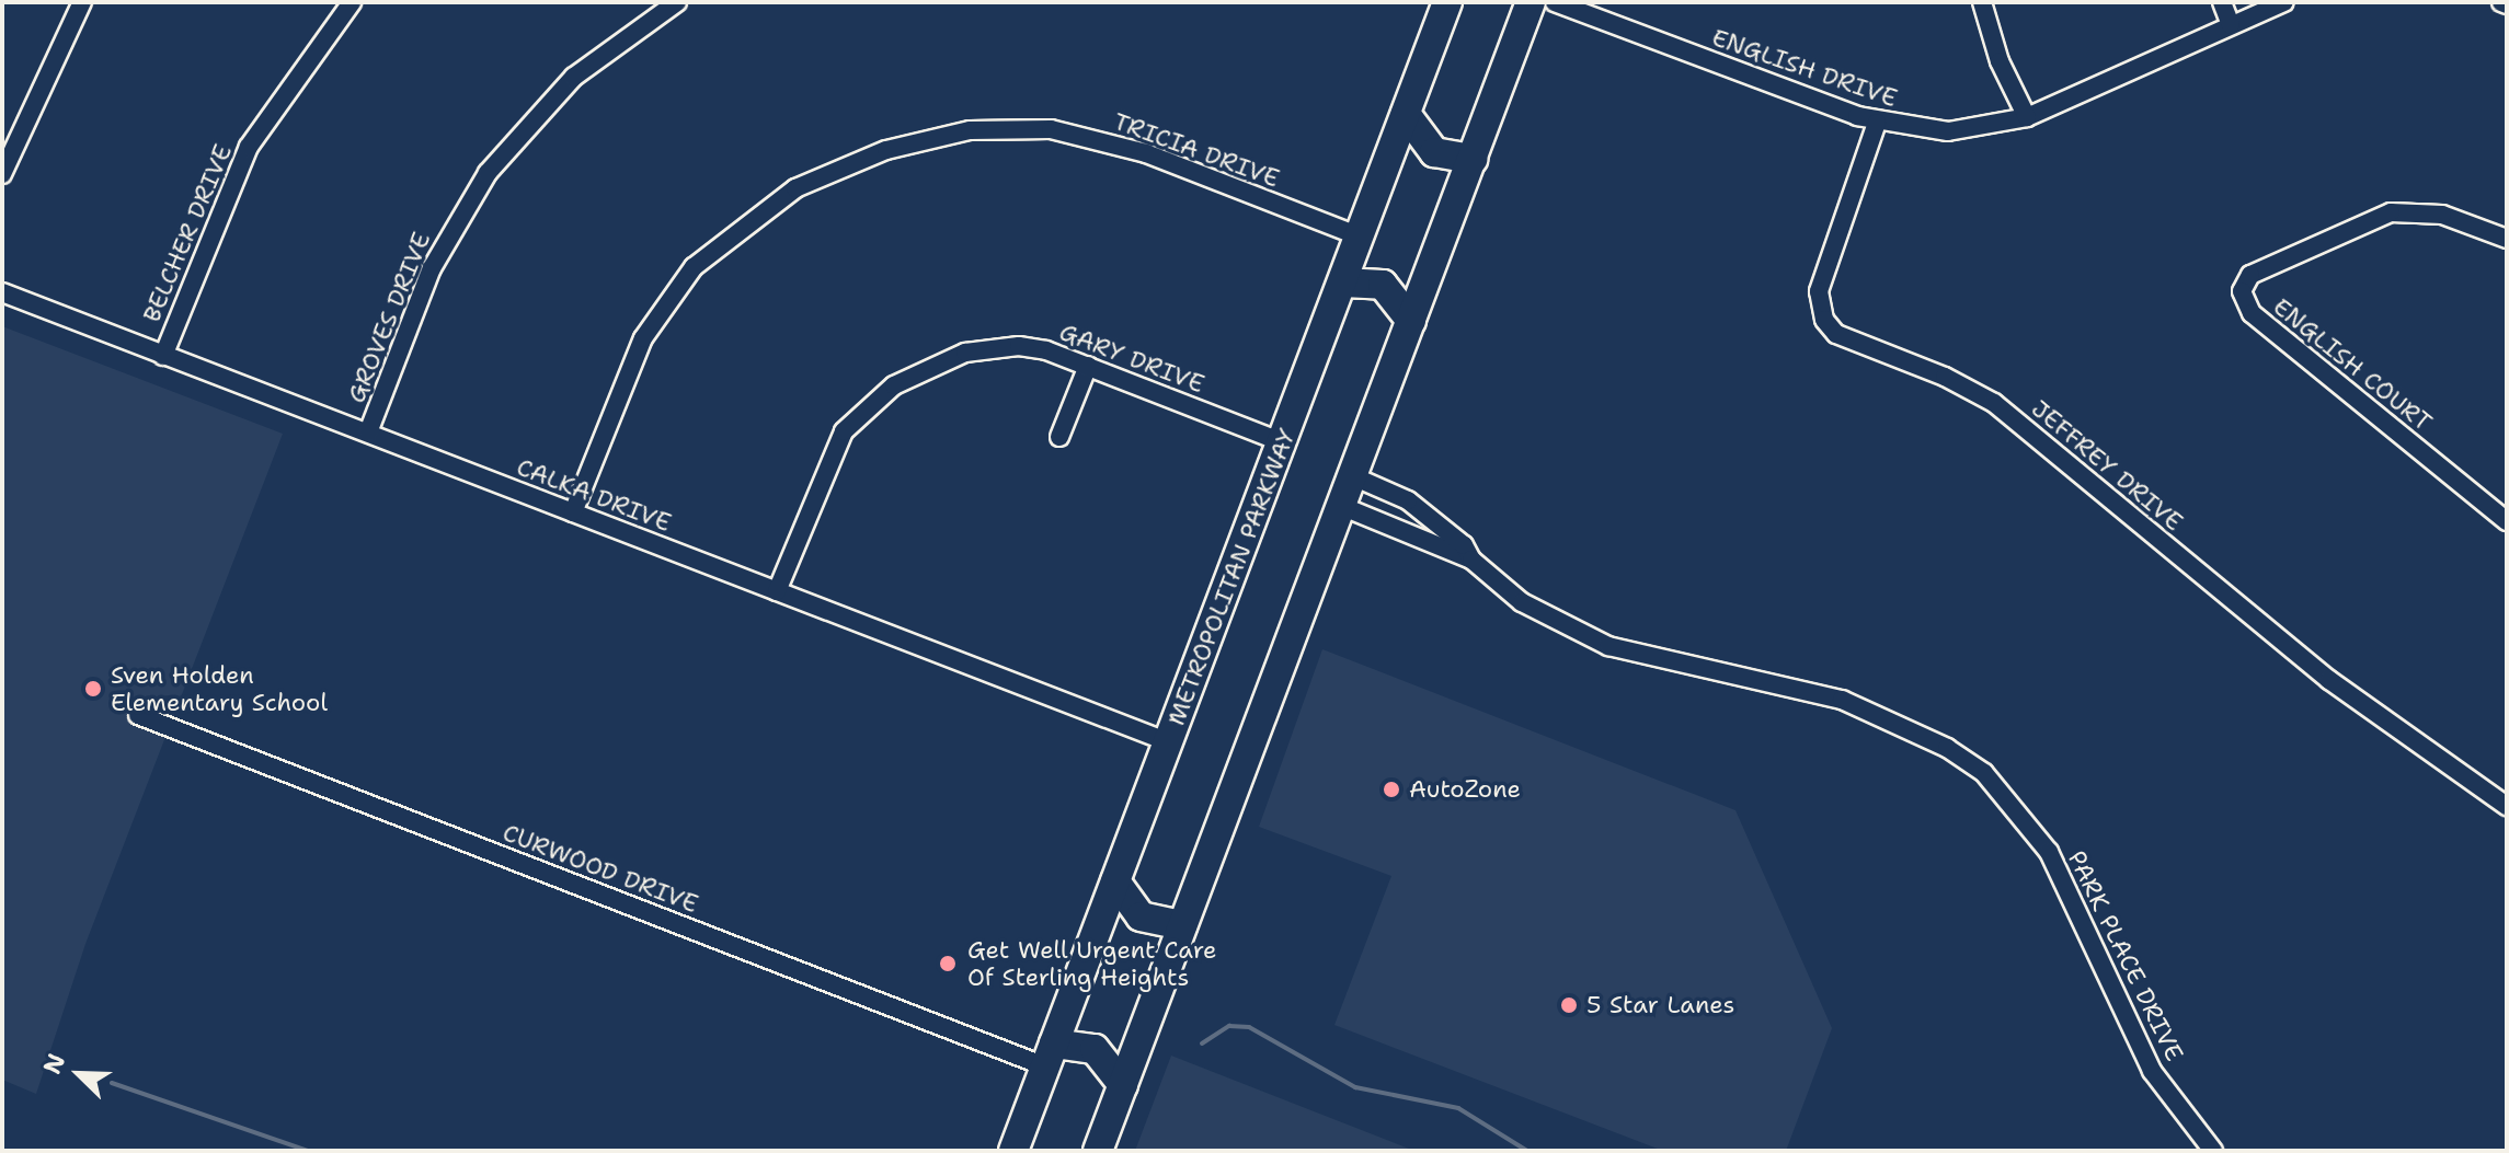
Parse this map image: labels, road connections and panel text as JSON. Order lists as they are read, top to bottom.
{
  "streets": {
    "main road": ["METROPOLITAN PARKWAY"],
    "street": [
      "ENGLISH DRIVE",
      "TRICIA DRIVE",
      "BELCHER DRIVE",
      "GROVES DRIVE",
      "GARY DRIVE",
      "ENGLISH COURT",
      "JEFFREY DRIVE",
      "CALKA DRIVE",
      "CURWOOD DRIVE",
      "PARK PLACE DRIVE"
    ]
  },
  "crossings": [
    ["ENGLISH DRIVE", "JEFFREY DRIVE"],
    ["TRICIA DRIVE", "CALKA DRIVE"],
    ["TRICIA DRIVE", "METROPOLITAN PARKWAY"],
    ["BELCHER DRIVE", "CALKA DRIVE"],
    ["GROVES DRIVE", "CALKA DRIVE"],
    ["GARY DRIVE", "CALKA DRIVE"],
    ["GARY DRIVE", "METROPOLITAN PARKWAY"],
    ["CALKA DRIVE", "METROPOLITAN PARKWAY"],
    ["METROPOLITAN PARKWAY", "CURWOOD DRIVE"]
  ],
  "places": [
    "Sven Holden Elementary School",
    "AutoZone",
    "Get Well Urgent Care Of Sterling Heights",
    "5 Star Lanes"
  ],
  "north": "top left"
}
